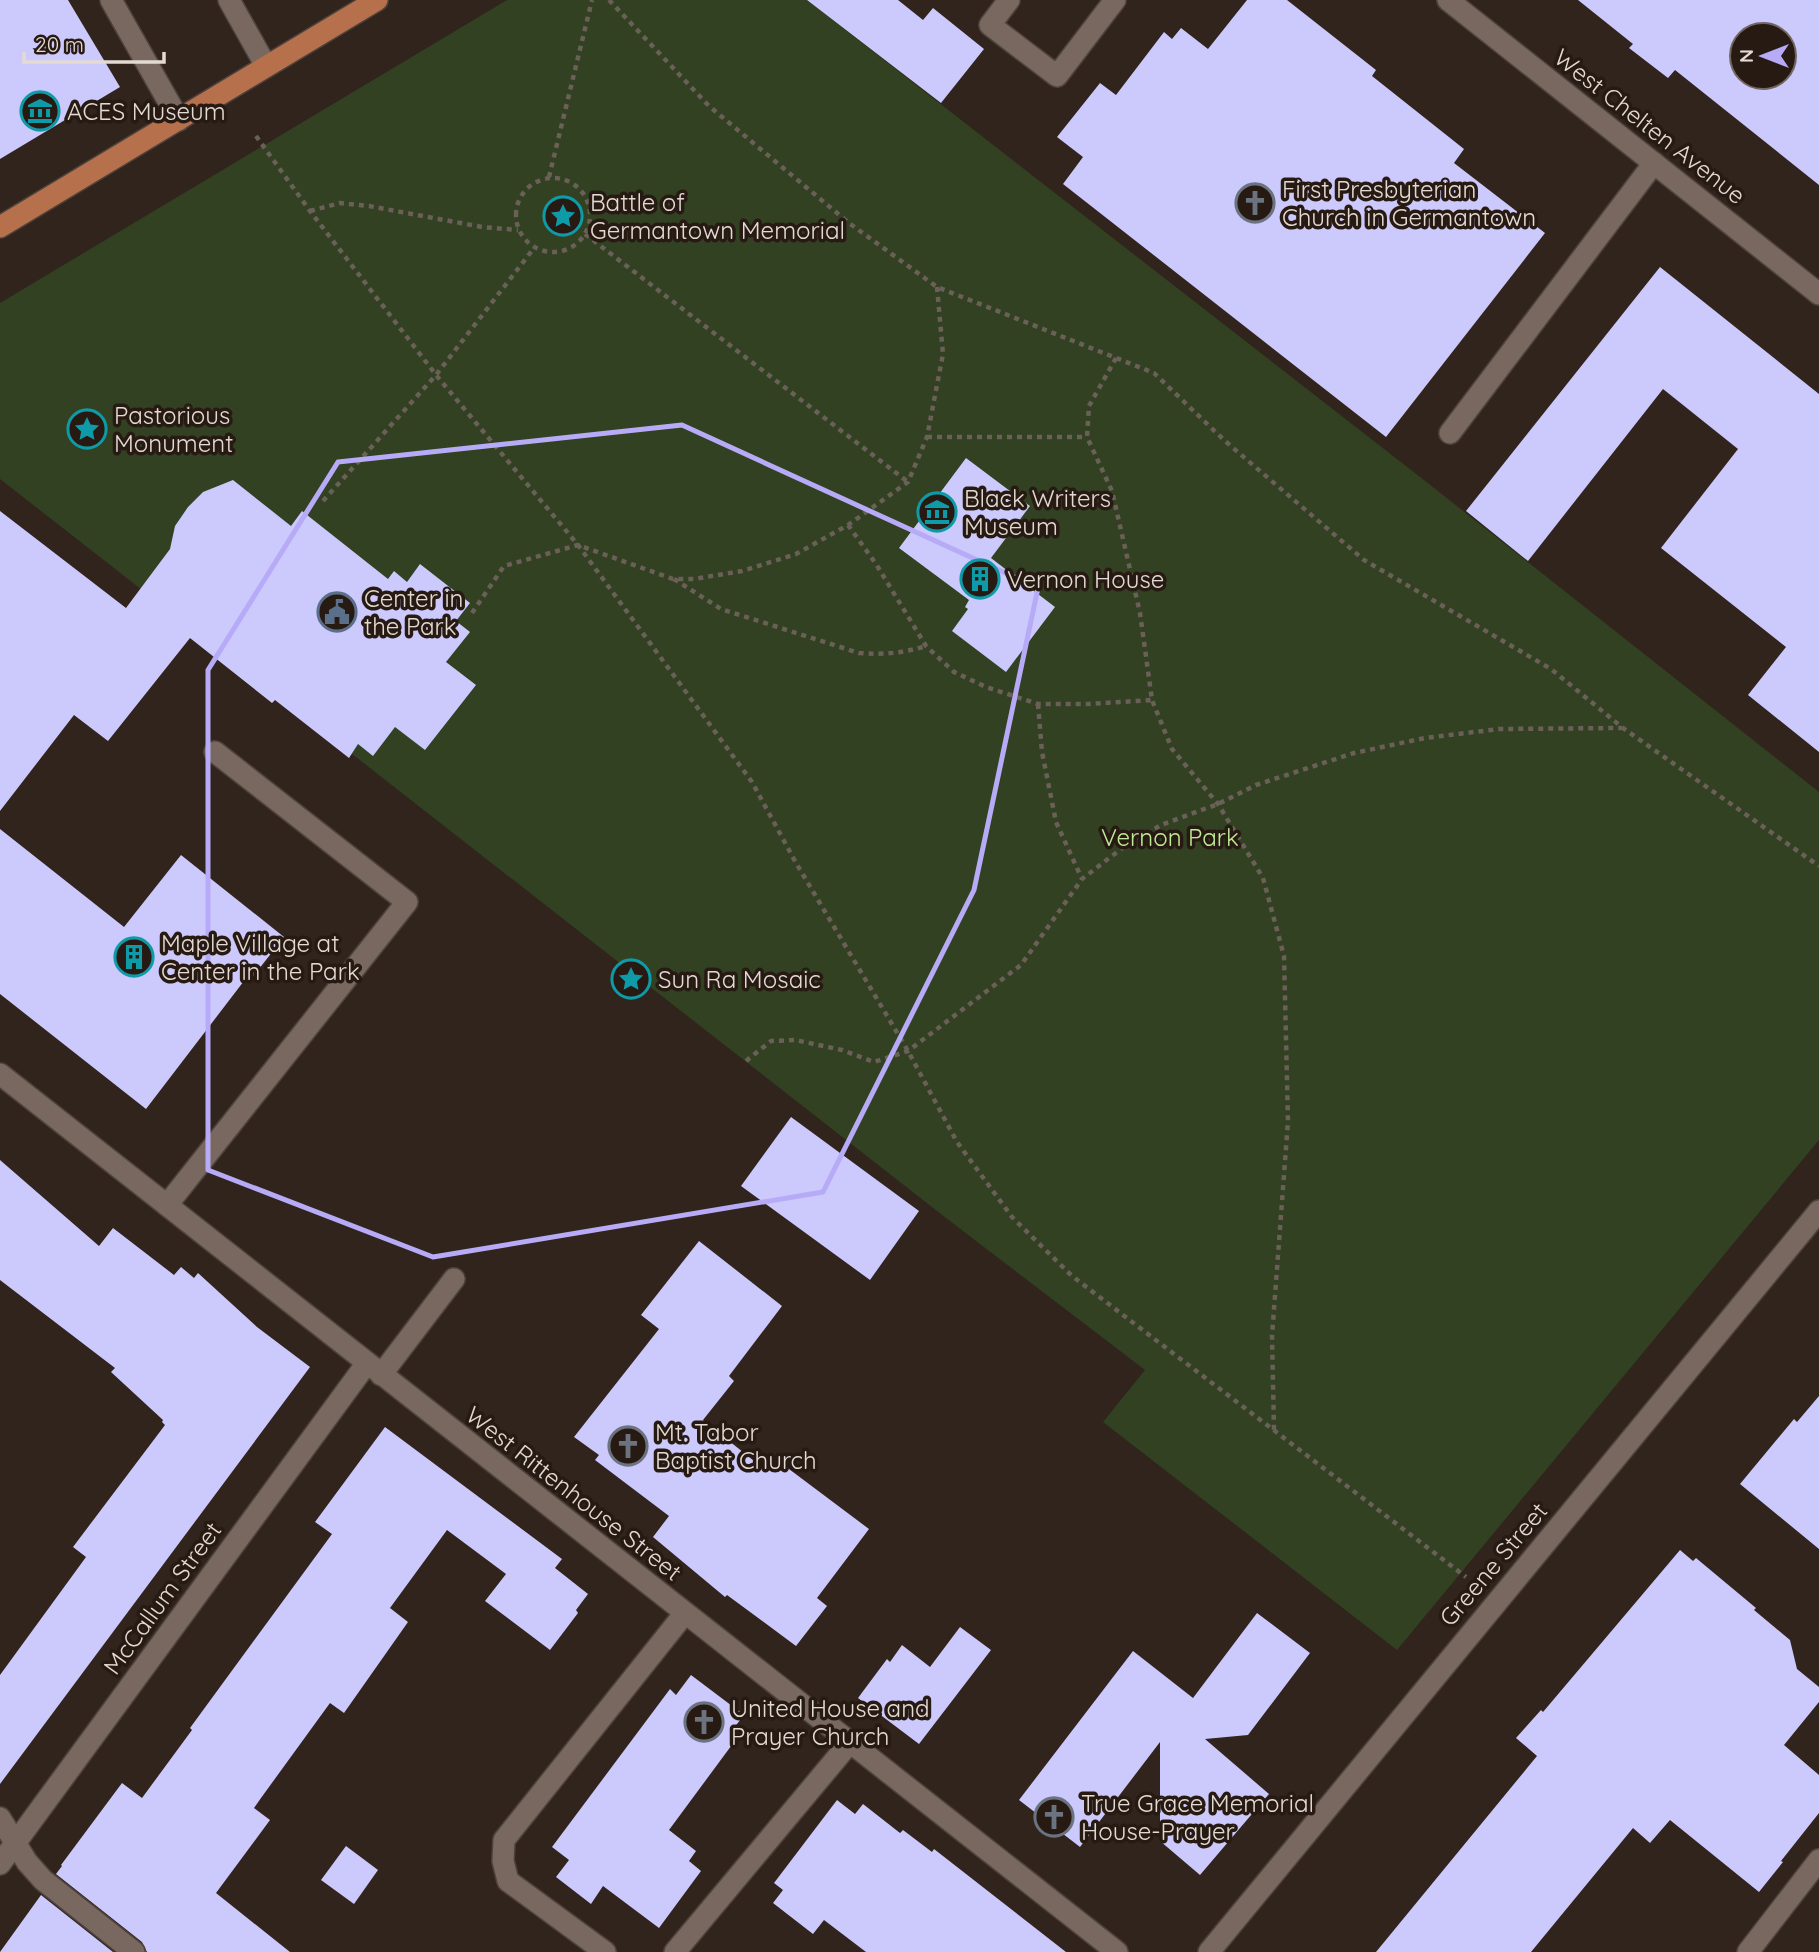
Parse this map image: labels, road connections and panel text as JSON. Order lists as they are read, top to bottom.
{
  "streets": {
    "street": [
      "West Chelten Avenue",
      "West Rittenhouse Street",
      "Greene Street",
      "McCallum Street"
    ]
  },
  "crossings": [
    ["West Rittenhouse Street", "McCallum Street"]
  ],
  "parks": ["Vernon Park"],
  "places": {
    "museum": ["ACES Museum", "Black Writers Museum"],
    "church": [
      "First Presbyterian Church in Germantown",
      "Mt. Tabor Baptist Church",
      "United House and Prayer Church",
      "True Grace Memorial House-Prayer"
    ],
    "place": ["Battle of Germantown Memorial", "Pastorious Monument", "Sun Ra Mosaic"],
    "building": ["Vernon House", "Maple Village at Center in the Park"],
    "public building": ["Center in the Park"]
  },
  "scale_bar": "20 m",
  "north": "left"
}
